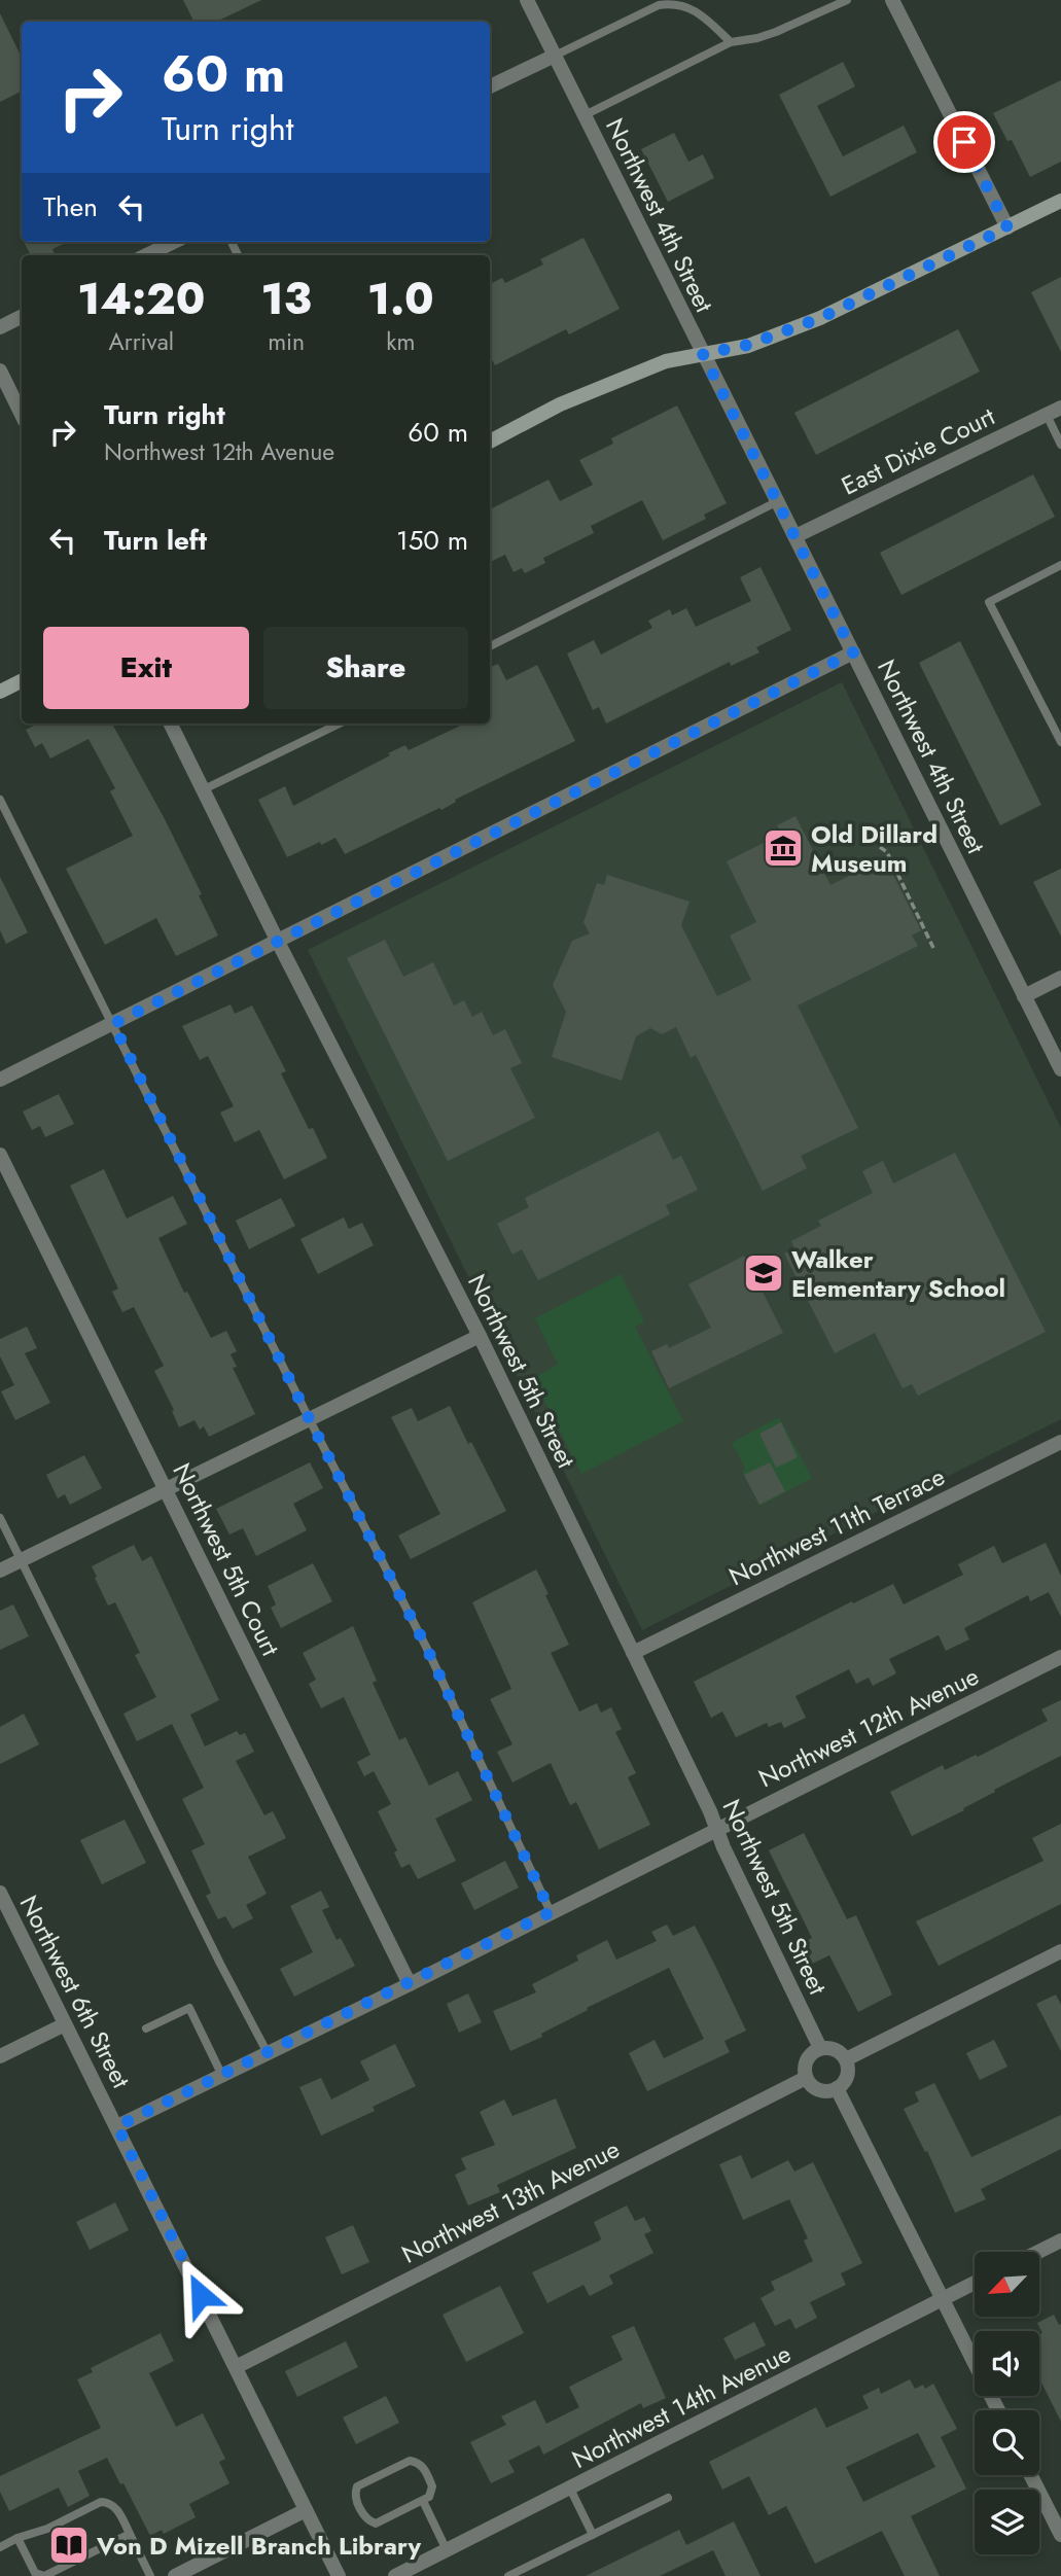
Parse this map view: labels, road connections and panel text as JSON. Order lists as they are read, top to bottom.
{
  "streets": {
    "street": [
      "Northwest 4th Street",
      "East Dixie Court",
      "Northwest 5th Street",
      "Northwest 11th Terrace",
      "Northwest 5th Court",
      "Northwest 12th Avenue",
      "Northwest 6th Street",
      "Northwest 13th Avenue",
      "Northwest 14th Avenue"
    ]
  },
  "crossings": [
    ["Northwest 4th Street", "East Dixie Court"],
    ["Northwest 5th Street", "Northwest 11th Terrace"],
    ["Northwest 5th Street", "Northwest 12th Avenue"],
    ["Northwest 5th Street", "Northwest 13th Avenue"],
    ["Northwest 5th Court", "Northwest 12th Avenue"],
    ["Northwest 12th Avenue", "Northwest 6th Street"],
    ["Northwest 6th Street", "Northwest 13th Avenue"]
  ],
  "places": {
    "museum": ["Old Dillard Museum"],
    "school or university": ["Walker Elementary School"],
    "library": ["Von D Mizell Branch Library"]
  },
  "north": "bottom left",
  "page": {
    "turn": ["60 m", "Turn right"],
    "then": "Then",
    "eta": [
      "14:20",
      "Arrival",
      "13",
      "min",
      "1.0",
      "km"
    ],
    "list": [
      {
        "name": "Turn right",
        "note": "Northwest 12th Avenue",
        "value": "60 m"
      },
      {
        "name": "Turn left",
        "value": "150 m"
      }
    ],
    "buttons": ["Exit", "Share"]
  }
}
